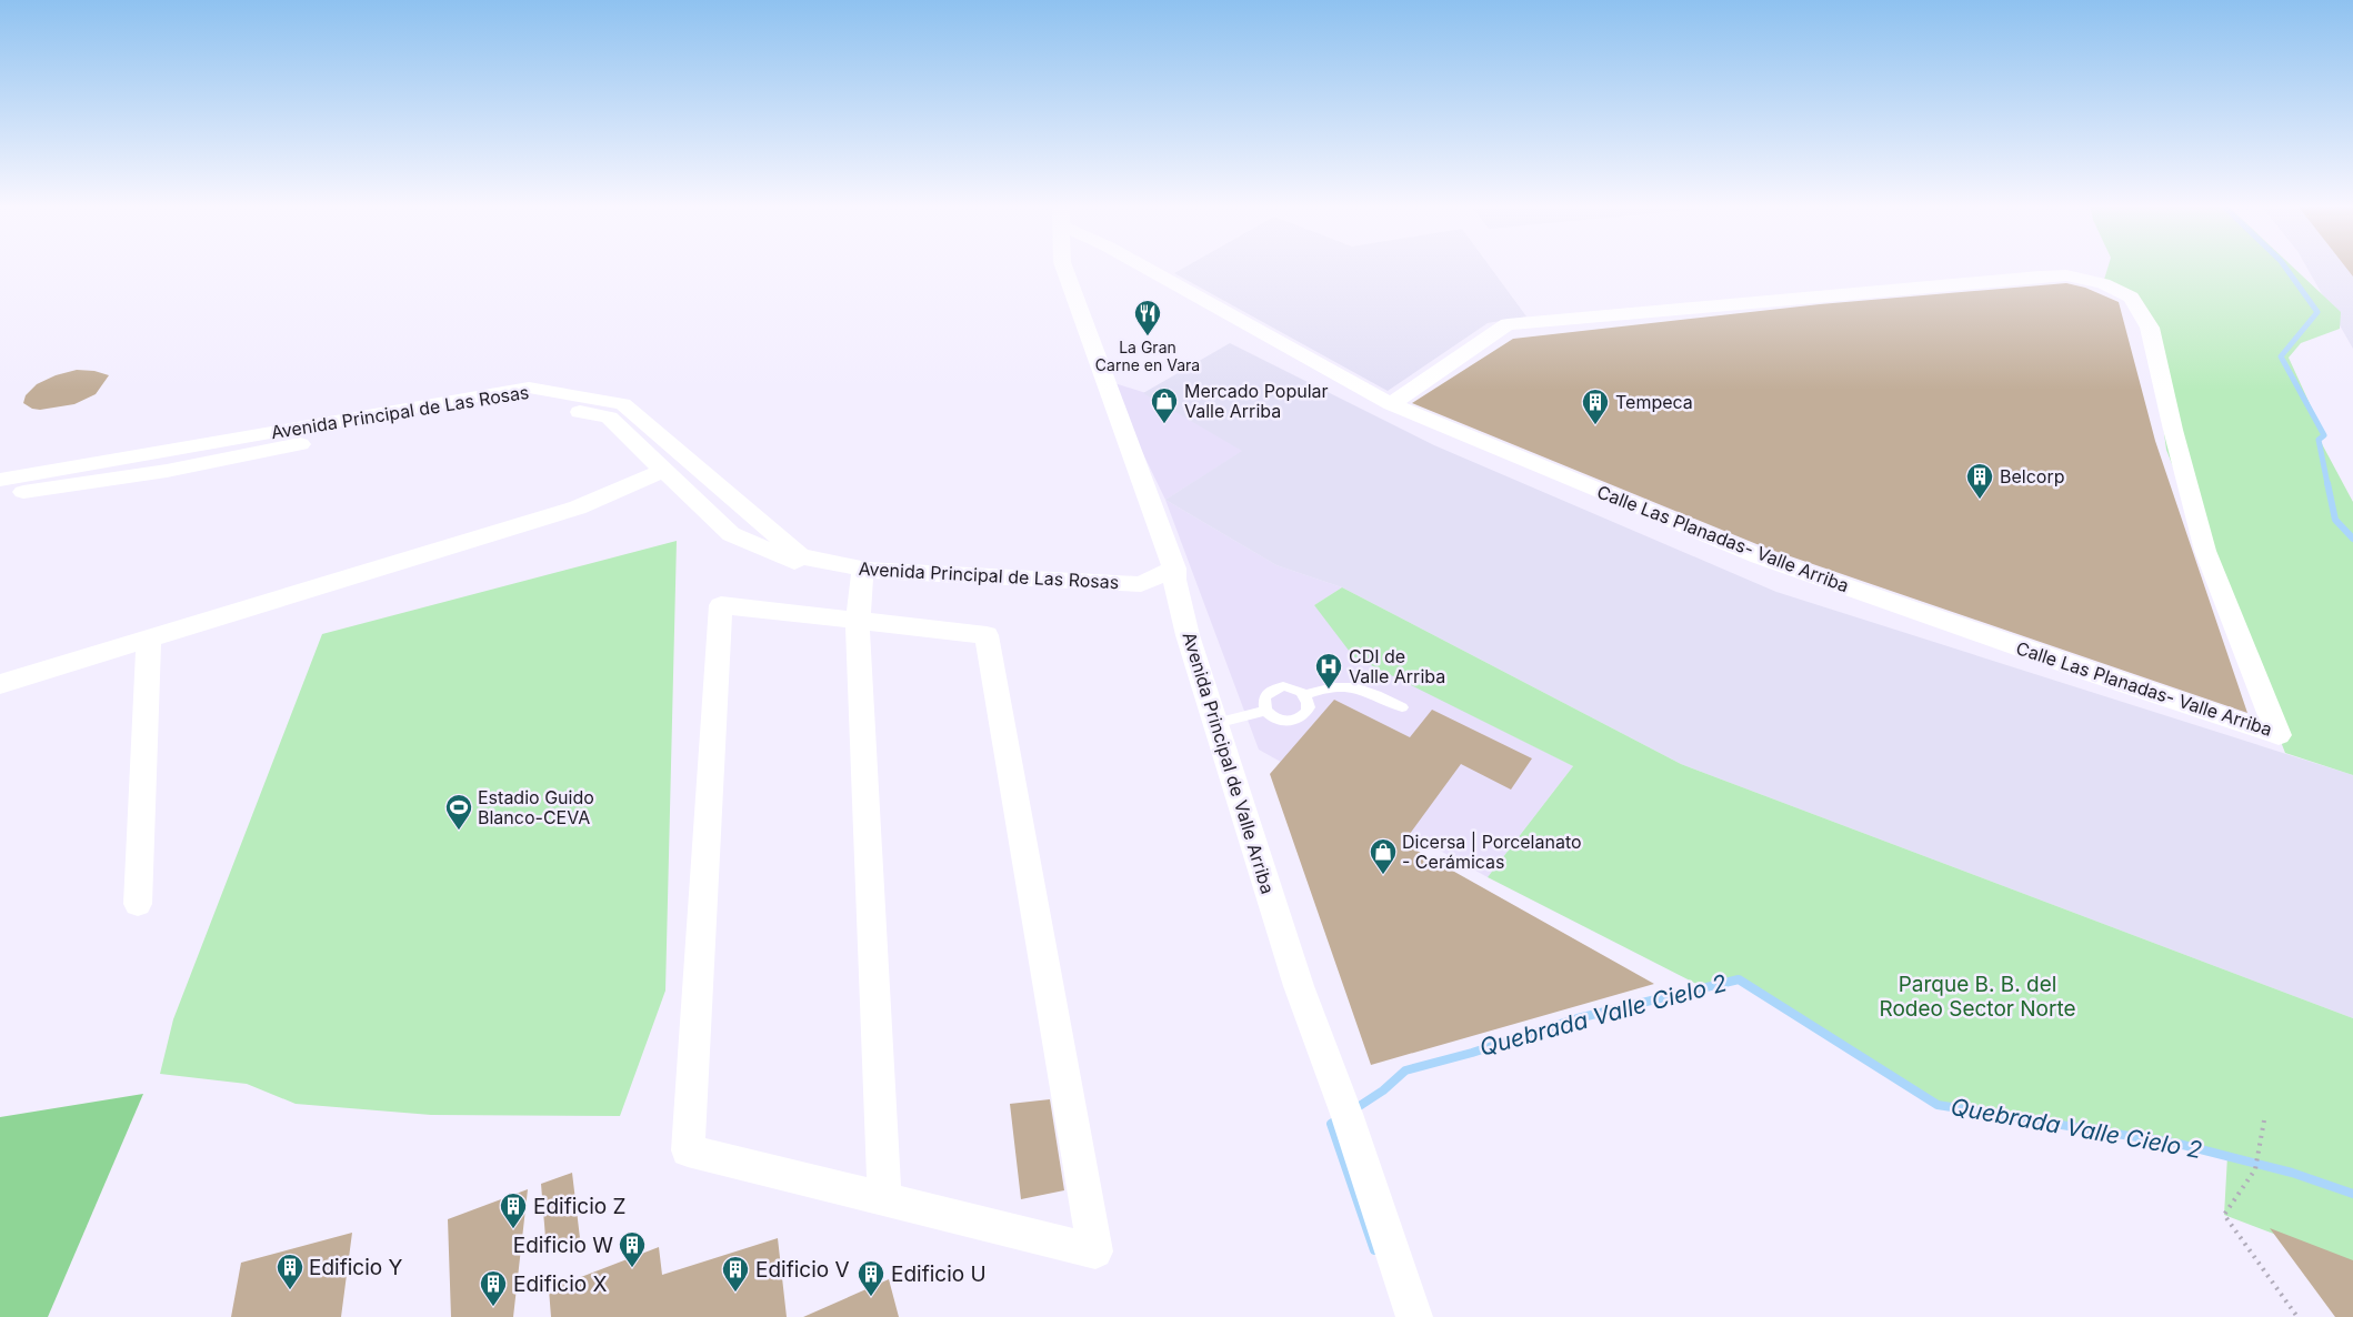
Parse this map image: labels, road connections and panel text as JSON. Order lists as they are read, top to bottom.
{
  "streets": {
    "street": ["Avenida Principal de Las Rosas", "Calle Las Planadas- Valle Arriba", "Avenida Principal de Valle Arriba"]
  },
  "crossings": [
    ["Avenida Principal de Las Rosas", "Avenida Principal de Valle Arriba"]
  ],
  "water": ["Quebrada Valle Cielo 2"],
  "parks": ["Parque B. B. del Rodeo Sector Norte"],
  "places": {
    "restaurant": ["La Gran Carne en Vara"],
    "shop": ["Mercado Popular Valle Arriba", "Dicersa | Porcelanato - Cerámicas"],
    "building": [
      "Tempeca",
      "Belcorp",
      "Edificio Z",
      "Edificio W",
      "Edificio Y",
      "Edificio V",
      "Edificio U",
      "Edificio X"
    ],
    "hospital": ["CDI de Valle Arriba"],
    "sports": ["Estadio Guido Blanco-CEVA"]
  }
}
